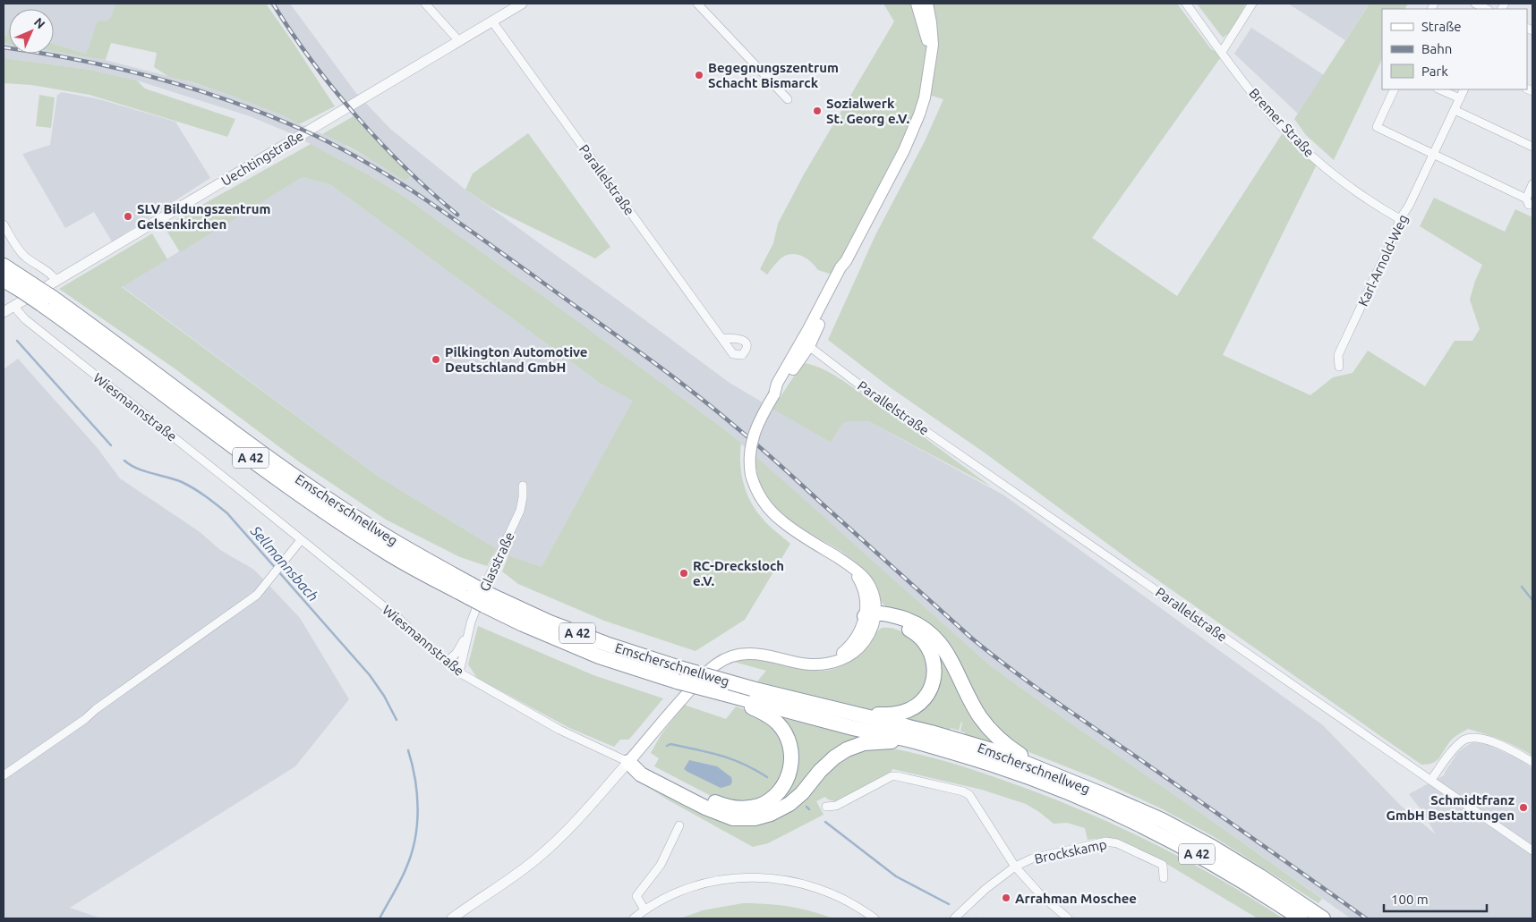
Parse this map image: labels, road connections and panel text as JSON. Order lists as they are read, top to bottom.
{
  "streets": {
    "highway": ["A 42", "Emscherschnellweg"],
    "street": [
      "Bremer Straße",
      "Uechtingstraße",
      "Parallelstraße",
      "Karl-Arnold-Weg",
      "Wiesmannstraße",
      "Glasstraße",
      "Brockskamp"
    ]
  },
  "crossings": [
    ["Bremer Straße", "Karl-Arnold-Weg"],
    ["Uechtingstraße", "Parallelstraße"],
    ["Uechtingstraße", "Wiesmannstraße"],
    ["Wiesmannstraße", "Glasstraße"]
  ],
  "water": ["Sellmannsbach"],
  "places": [
    "Begegnungszentrum Schacht Bismarck",
    "Sozialwerk St. Georg e.V.",
    "SLV Bildungszentrum Gelsenkirchen",
    "Pilkington Automotive Deutschland GmbH",
    "RC-Drecksloch e.V.",
    "Schmidtfranz GmbH Bestattungen",
    "Arrahman Moschee"
  ],
  "legend": ["Straße", "Bahn", "Park"],
  "scale_bar": "100 m",
  "north": "top right"
}
